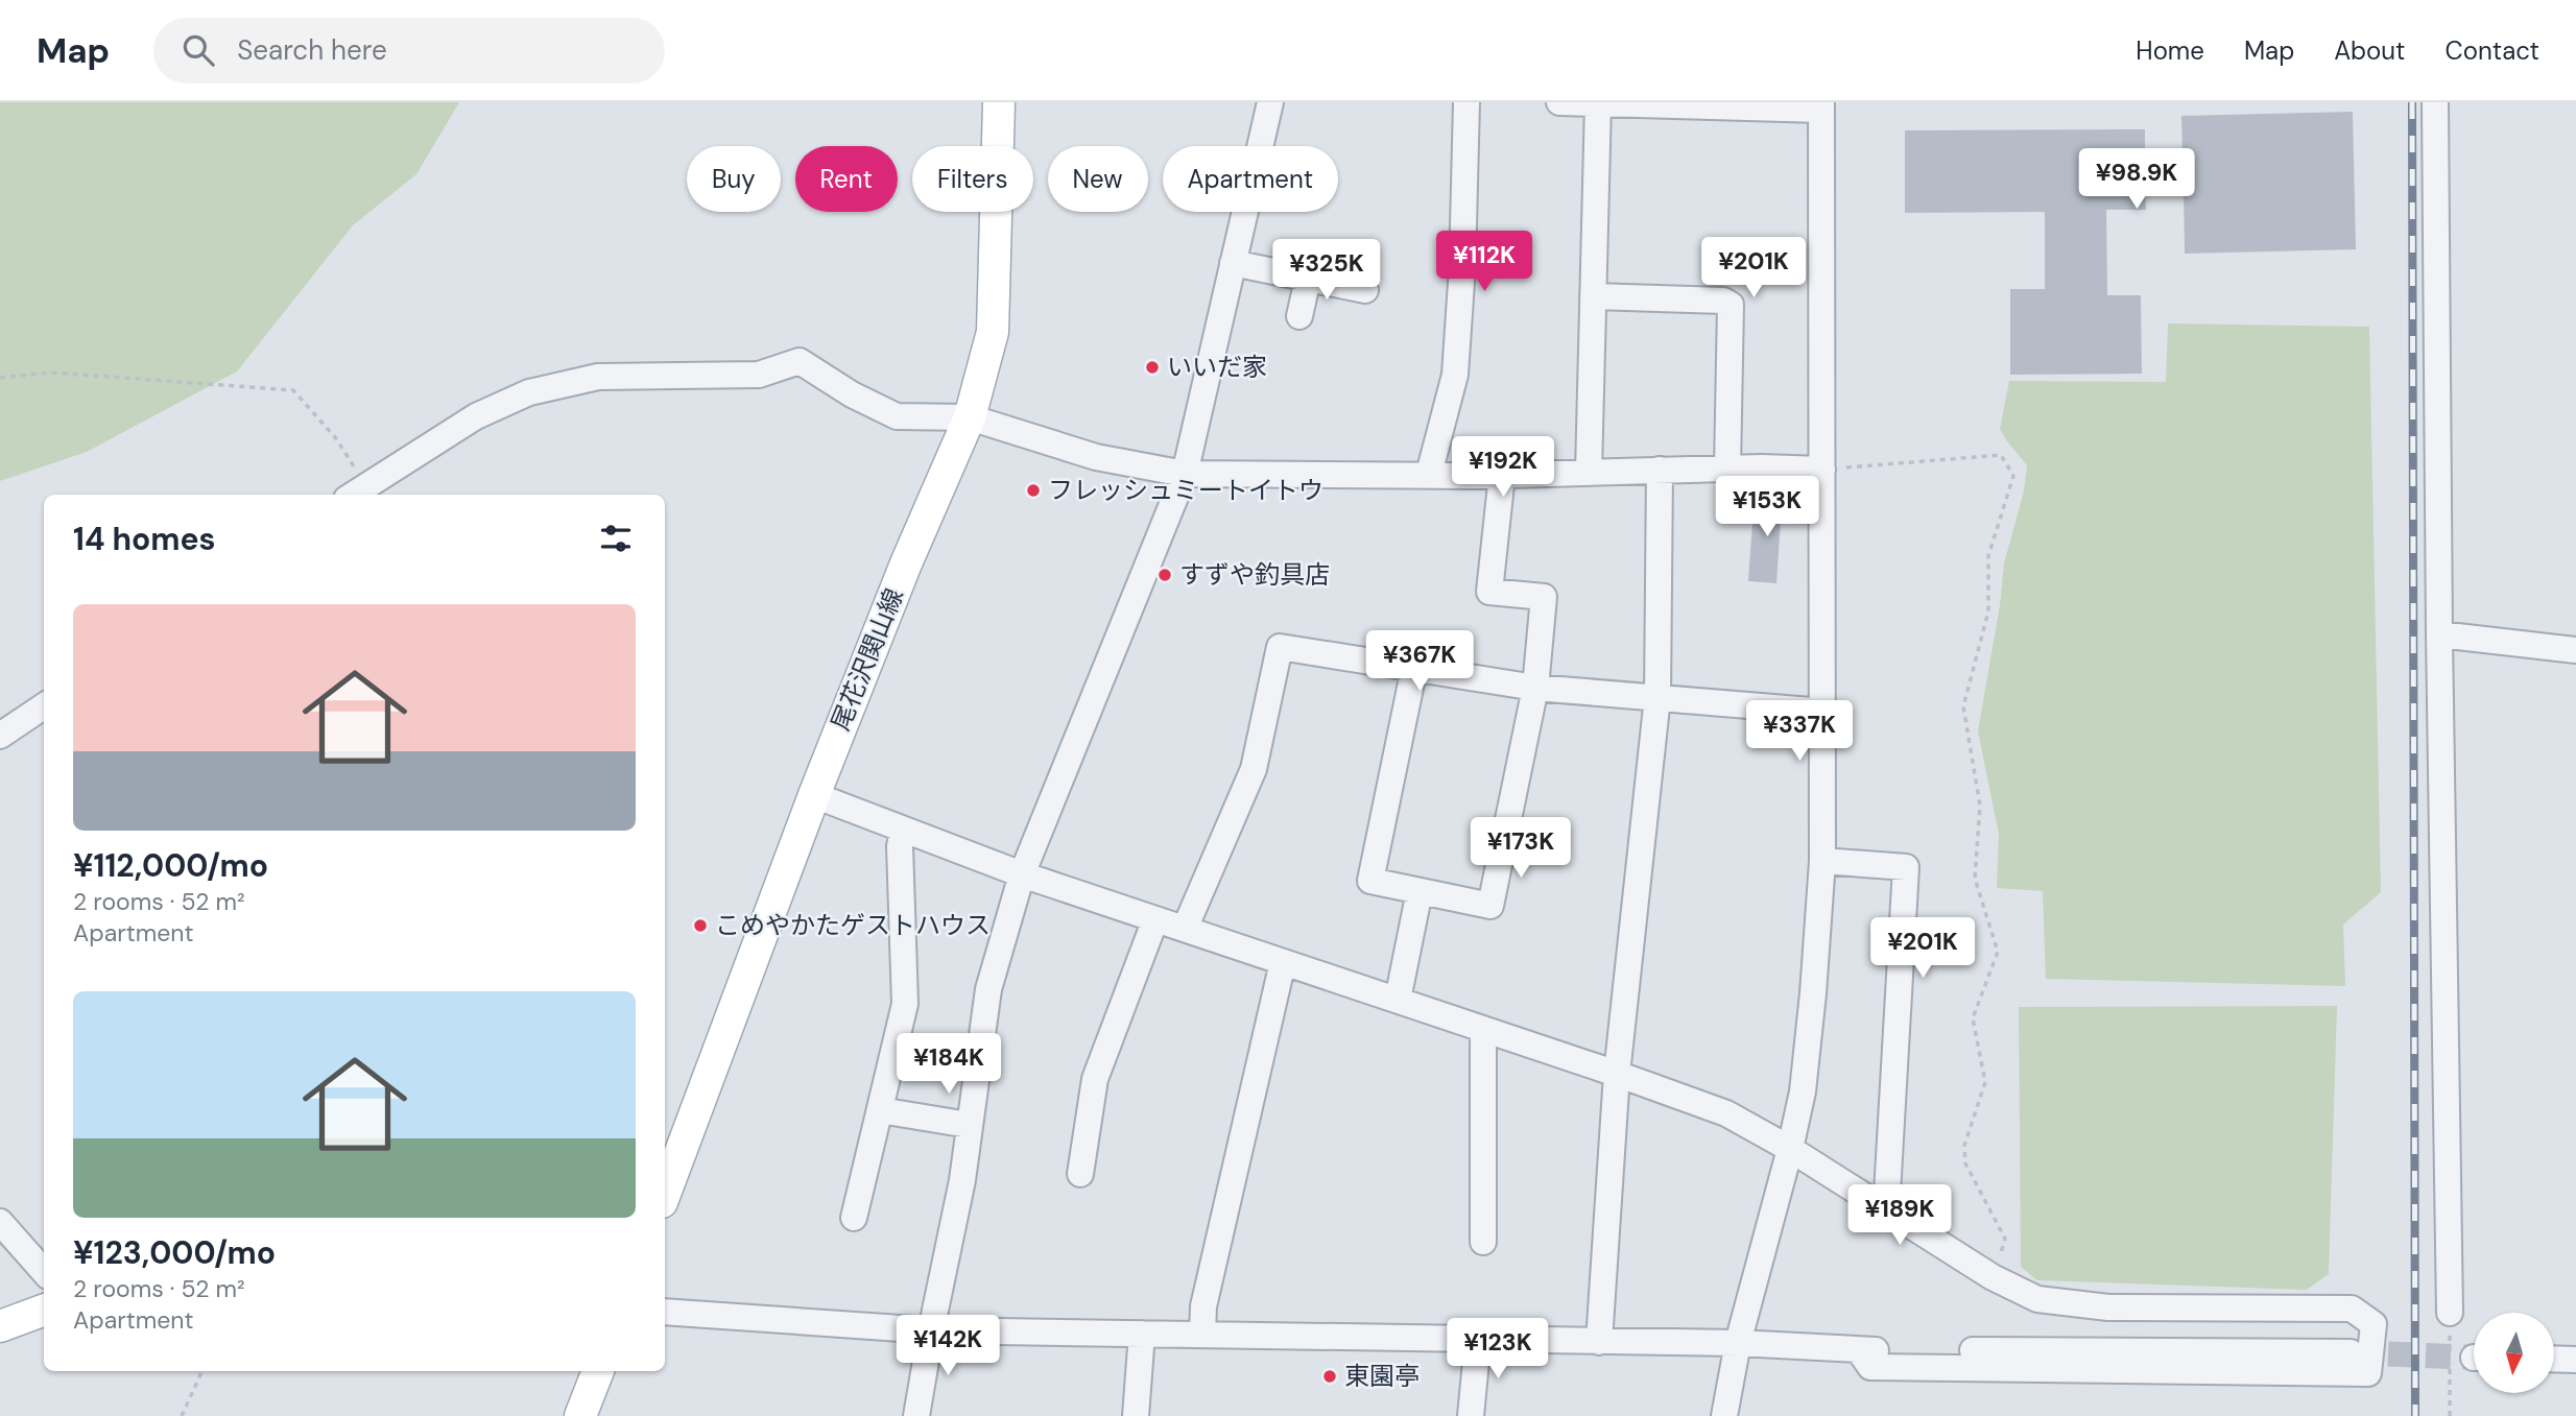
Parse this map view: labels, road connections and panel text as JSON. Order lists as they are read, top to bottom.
{
  "streets": {
    "main road": ["尾花沢関山線"]
  },
  "places": [
    "いいだ家",
    "フレッシュミートイトウ",
    "すずや釣具店",
    "こめやかたゲストハウス",
    "東園亭"
  ],
  "north": "bottom",
  "page": {
    "header": "Map",
    "search": "Search here",
    "nav": [
      "Home",
      "Map",
      "About",
      "Contact"
    ],
    "chip": [
      "Buy",
      "Rent",
      "Filters",
      "New",
      "Apartment"
    ],
    "price": [
      "¥98.9K",
      "¥112K",
      "¥201K",
      "¥325K",
      "¥192K",
      "¥153K",
      "¥367K",
      "¥337K",
      "¥173K",
      "¥201K",
      "¥184K",
      "¥189K",
      "¥142K",
      "¥123K"
    ],
    "heading": "14 homes",
    "list": [
      {
        "name": "¥112,000/mo",
        "note": "2 rooms · 52 m² · Apartment"
      },
      {
        "name": "¥123,000/mo",
        "note": "2 rooms · 52 m² · Apartment"
      }
    ]
  }
}
